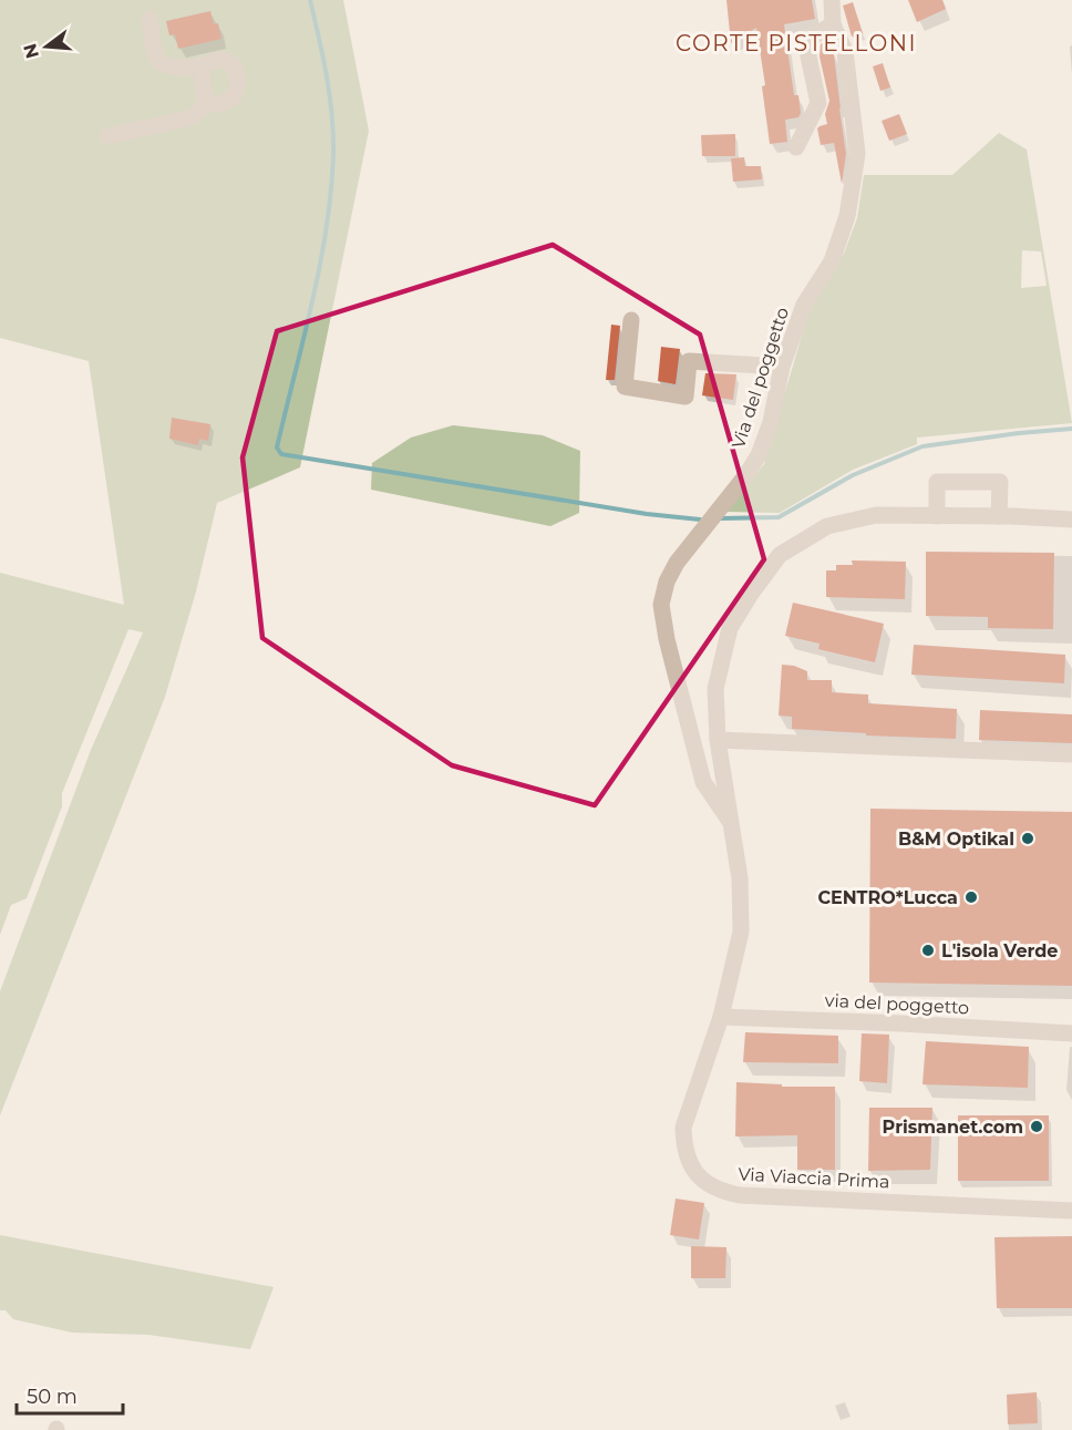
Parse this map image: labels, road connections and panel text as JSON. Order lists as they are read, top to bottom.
{
  "streets": {
    "street": ["Via del poggetto", "via del poggetto", "Via Viaccia Prima"]
  },
  "crossings": [
    ["Via del poggetto", "Via Viaccia Prima"],
    ["via del poggetto", "Via Viaccia Prima"]
  ],
  "districts": ["CORTE PISTELLONI"],
  "places": [
    "B&M Optikal",
    "CENTRO*Lucca",
    "L'isola Verde",
    "Prismanet.com"
  ],
  "scale_bar": "50 m",
  "north": "left"
}
